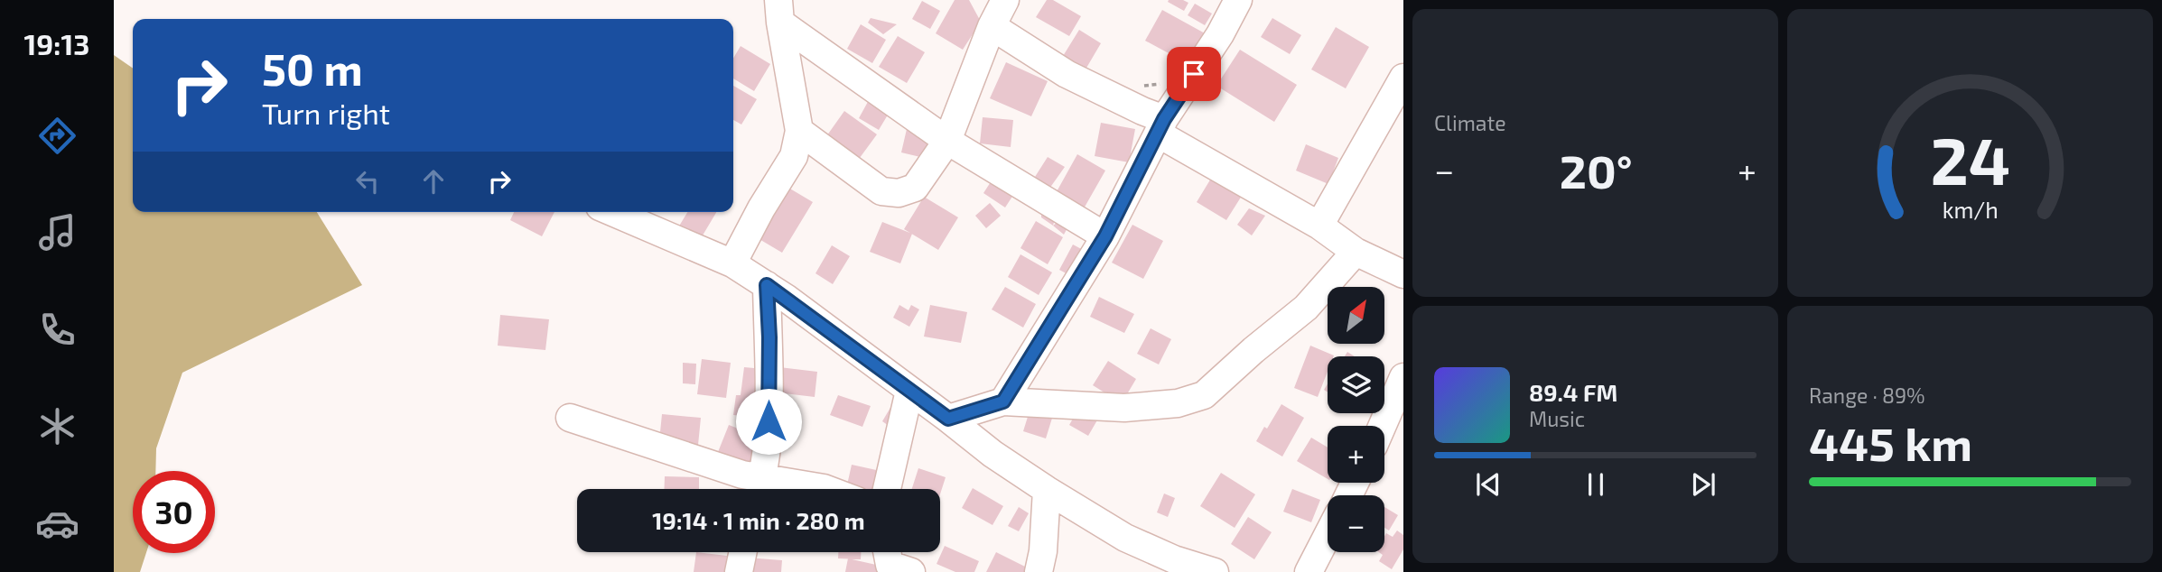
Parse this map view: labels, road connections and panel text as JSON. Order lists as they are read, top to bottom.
{
  "north": "top right",
  "page": {
    "tabs": "19:13",
    "tile": [
      "Climate",
      ["Range · 89%", "445 km"]
    ],
    "turn": ["50 m", "Turn right"],
    "heat": ["−", "20°", "+"],
    "map_buttons": ["+", "−"],
    "song": ["89.4 FM", "Music"],
    "limit": "30",
    "trip": "19:14 · 1 min · 280 m",
    "gauge": ["24", "km/h"]
  }
}
